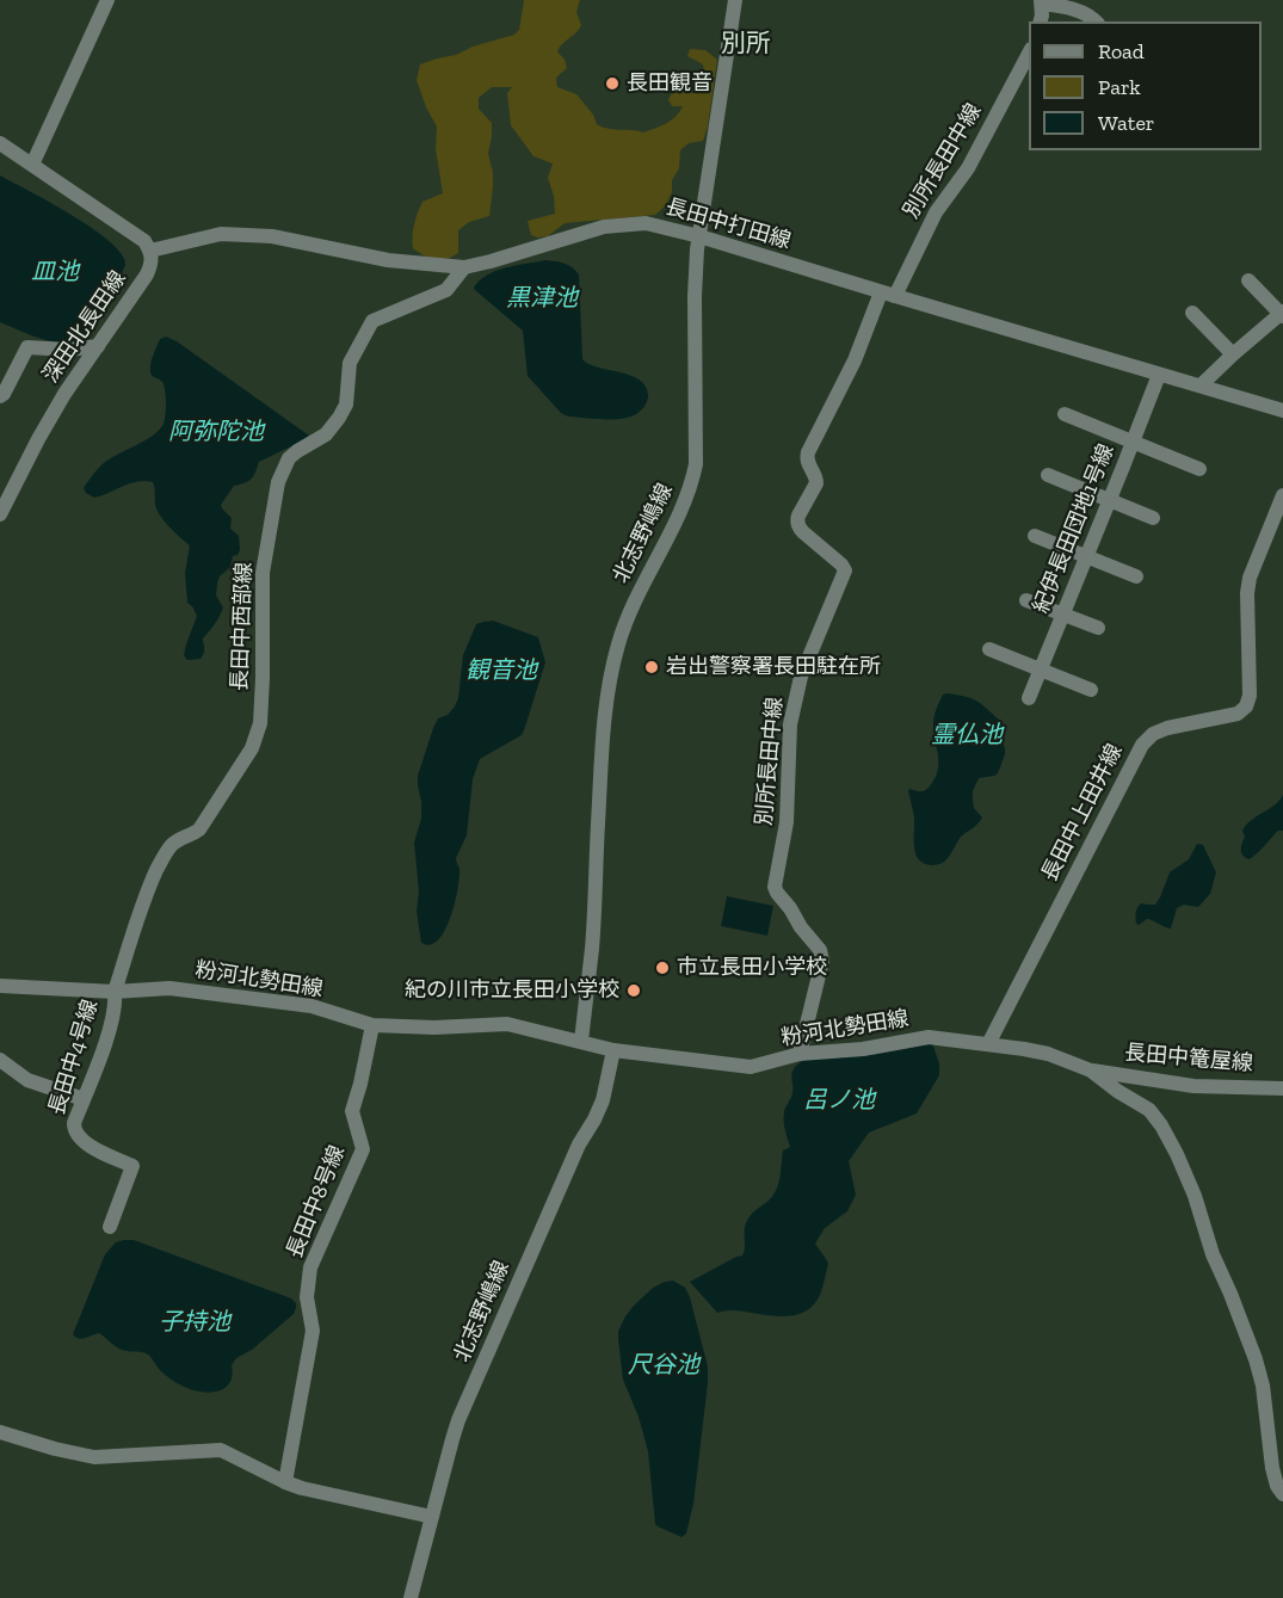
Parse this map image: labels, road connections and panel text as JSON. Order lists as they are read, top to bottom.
{
  "streets": {
    "street": [
      "別所長田中線",
      "長田中打田線",
      "深田北長田線",
      "紀伊長田団地1号線",
      "北志野嶋線",
      "長田中西部線",
      "長田中上田井線",
      "粉河北勢田線",
      "長田中4号線",
      "長田中篭屋線",
      "長田中8号線"
    ]
  },
  "crossings": [
    ["別所長田中線", "長田中打田線"],
    ["別所長田中線", "粉河北勢田線"],
    ["長田中打田線", "深田北長田線"],
    ["長田中打田線", "紀伊長田団地1号線"],
    ["長田中打田線", "北志野嶋線"],
    ["長田中打田線", "長田中西部線"],
    ["北志野嶋線", "粉河北勢田線"],
    ["長田中西部線", "粉河北勢田線"],
    ["長田中西部線", "長田中4号線"],
    ["長田中上田井線", "粉河北勢田線"],
    ["粉河北勢田線", "長田中4号線"],
    ["粉河北勢田線", "長田中篭屋線"],
    ["粉河北勢田線", "長田中8号線"]
  ],
  "districts": ["別所"],
  "water": [
    "皿池",
    "黒津池",
    "阿弥陀池",
    "観音池",
    "霊仏池",
    "呂ノ池",
    "子持池",
    "尺谷池"
  ],
  "places": [
    "長田観音",
    "岩出警察署長田駐在所",
    "市立長田小学校",
    "紀の川市立長田小学校"
  ],
  "legend": ["Road", "Park", "Water"]
}
